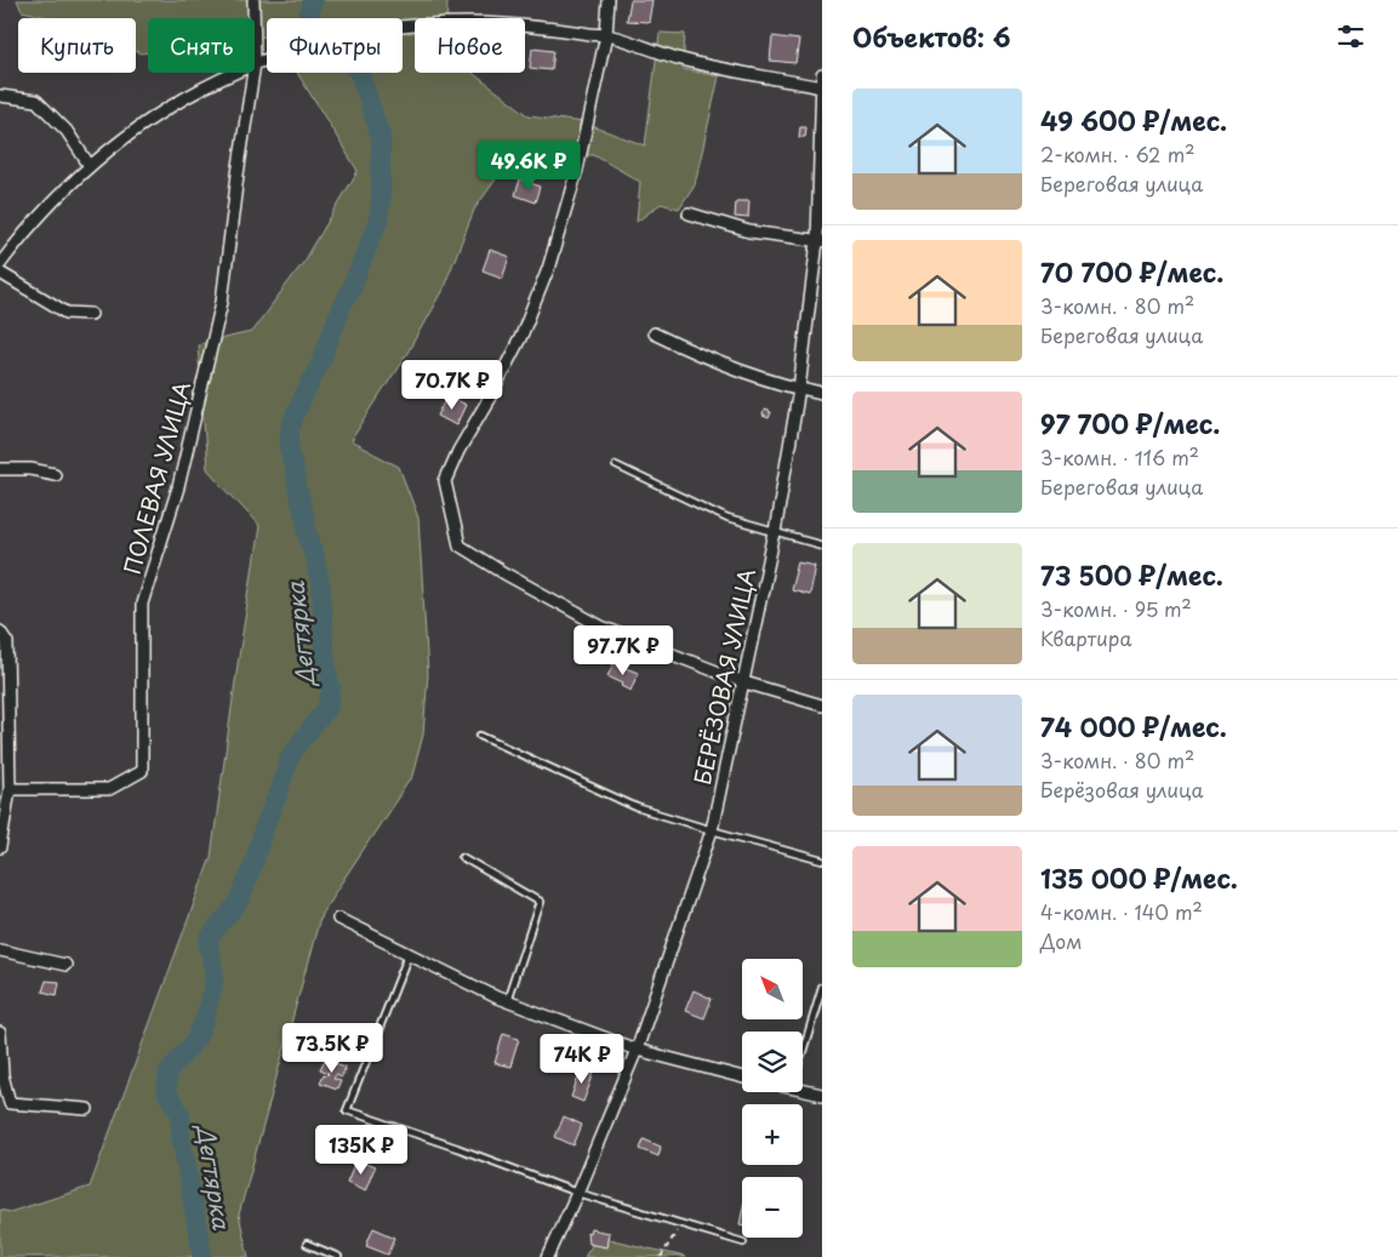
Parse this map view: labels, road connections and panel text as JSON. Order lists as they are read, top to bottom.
{
  "streets": {
    "street": ["ПОЛЕВАЯ УЛИЦА", "БЕРЁЗОВАЯ УЛИЦА"]
  },
  "water": ["Дегтярка"],
  "north": "top left",
  "page": {
    "heading": "Объектов: 6",
    "chip": [
      "Купить",
      "Снять",
      "Фильтры",
      "Новое"
    ],
    "list": [
      {
        "name": "49 600 ₽/мес.",
        "note": "2-комн. · 62 m² · Береговая улица"
      },
      {
        "name": "70 700 ₽/мес.",
        "note": "3-комн. · 80 m² · Береговая улица"
      },
      {
        "name": "97 700 ₽/мес.",
        "note": "3-комн. · 116 m² · Береговая улица"
      },
      {
        "name": "73 500 ₽/мес.",
        "note": "3-комн. · 95 m² · Квартира"
      },
      {
        "name": "74 000 ₽/мес.",
        "note": "3-комн. · 80 m² · Берёзовая улица"
      },
      {
        "name": "135 000 ₽/мес.",
        "note": "4-комн. · 140 m² · Дом"
      }
    ],
    "price": [
      "49.6K ₽",
      "70.7K ₽",
      "97.7K ₽",
      "73.5K ₽",
      "74K ₽",
      "135K ₽"
    ],
    "map_buttons": ["+", "−"]
  }
}
